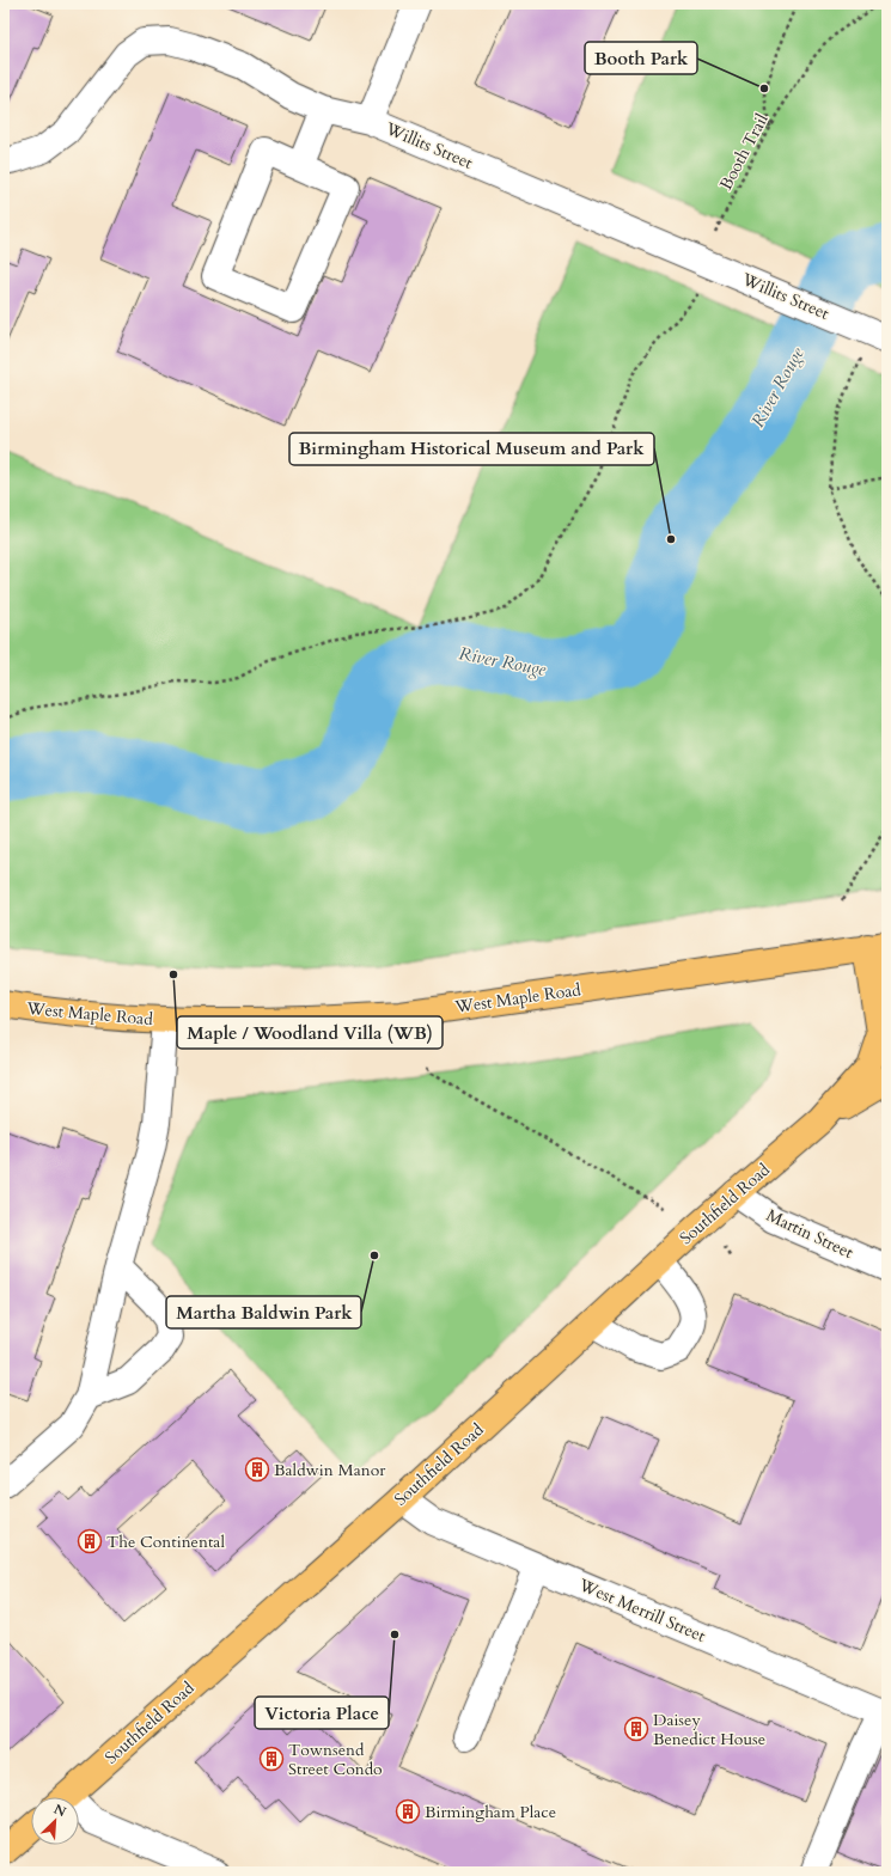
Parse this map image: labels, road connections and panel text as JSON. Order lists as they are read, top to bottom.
{
  "streets": {
    "main road": ["West Maple Road", "Southfield Road"],
    "street": ["Willits Street", "Martin Street", "West Merrill Street"],
    "path": ["Booth Trail"]
  },
  "crossings": [
    ["Willits Street", "Booth Trail"],
    ["West Maple Road", "Southfield Road"],
    ["Southfield Road", "Martin Street"],
    ["Southfield Road", "West Merrill Street"]
  ],
  "water": ["River Rouge"],
  "places": {
    "other": [
      "Booth Park",
      "Birmingham Historical Museum and Park",
      "Maple / Woodland Villa (WB)",
      "Martha Baldwin Park",
      "Victoria Place"
    ],
    "building": [
      "Baldwin Manor",
      "The Continental",
      "Daisey Benedict House",
      "Townsend Street Condo",
      "Birmingham Place"
    ]
  },
  "north": "top right"
}
